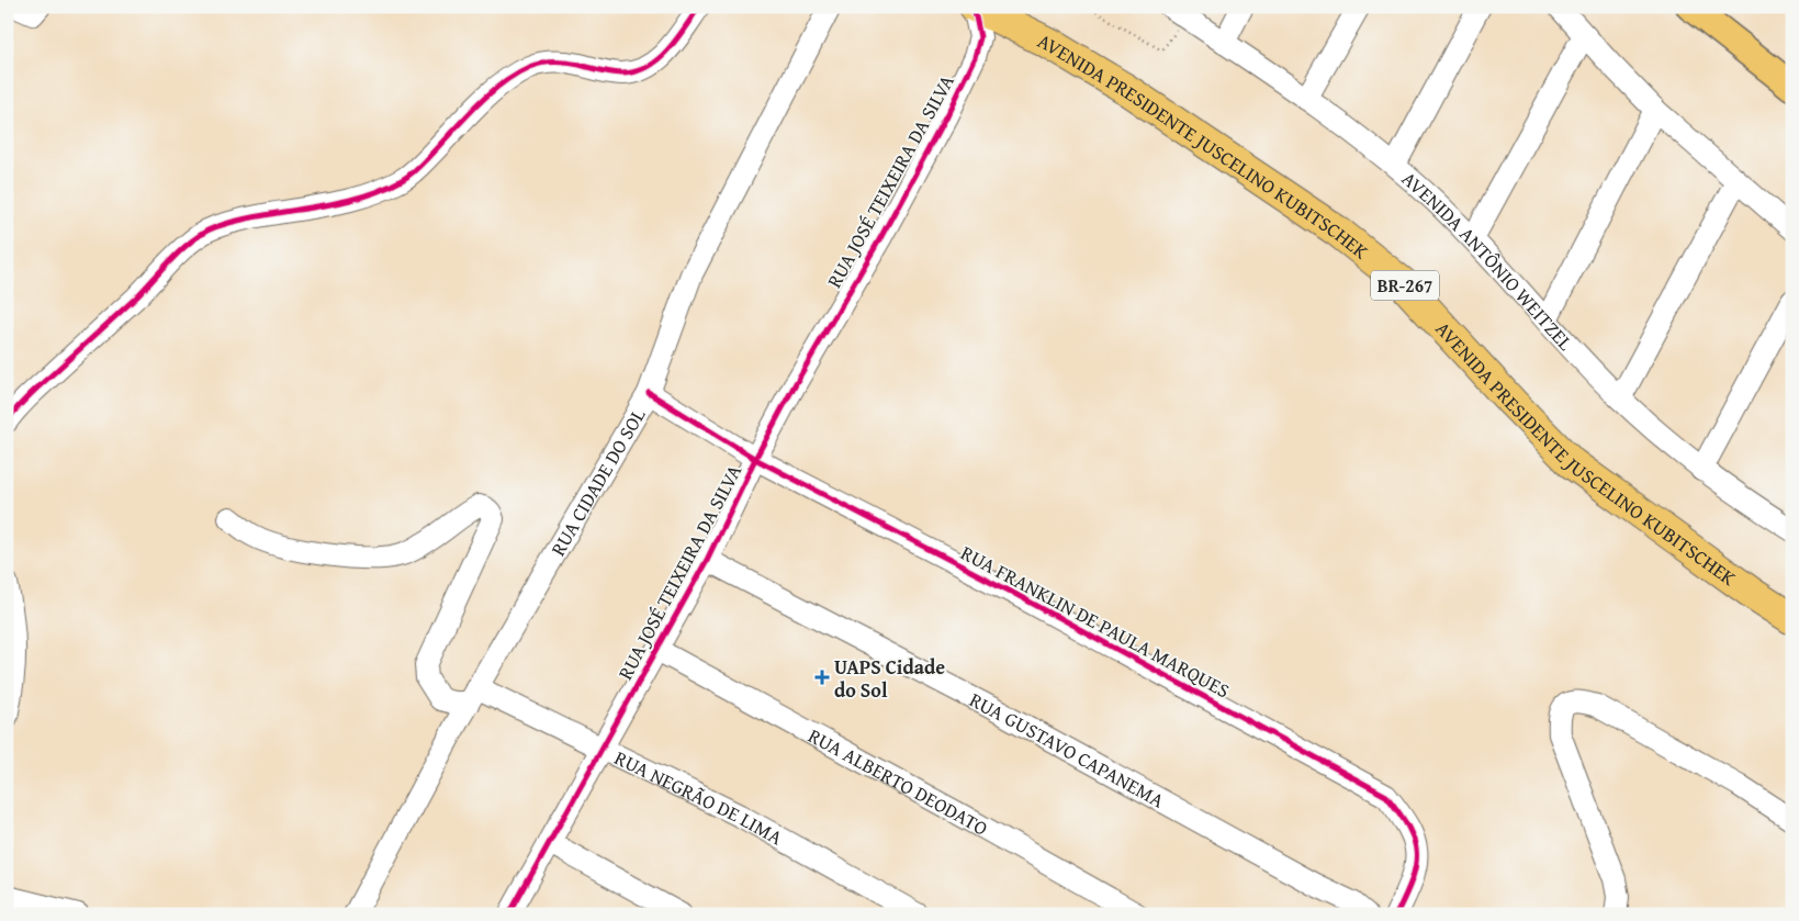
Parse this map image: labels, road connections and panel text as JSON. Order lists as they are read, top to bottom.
{
  "streets": {
    "highway": ["AVENIDA PRESIDENTE JUSCELINO KUBITSCHEK", "BR-267"],
    "street": [
      "RUA JOSÉ TEIXEIRA DA SILVA",
      "AVENIDA ANTÔNIO WEITZEL",
      "RUA CIDADE DO SOL",
      "RUA FRANKLIN DE PAULA MARQUES",
      "RUA GUSTAVO CAPANEMA",
      "RUA ALBERTO DEODATO",
      "RUA NEGRÃO DE LIMA"
    ]
  },
  "crossings": [
    ["AVENIDA PRESIDENTE JUSCELINO KUBITSCHEK", "RUA JOSÉ TEIXEIRA DA SILVA"],
    ["RUA JOSÉ TEIXEIRA DA SILVA", "RUA FRANKLIN DE PAULA MARQUES"],
    ["RUA JOSÉ TEIXEIRA DA SILVA", "RUA GUSTAVO CAPANEMA"],
    ["RUA JOSÉ TEIXEIRA DA SILVA", "RUA ALBERTO DEODATO"],
    ["RUA JOSÉ TEIXEIRA DA SILVA", "RUA NEGRÃO DE LIMA"],
    ["RUA CIDADE DO SOL", "RUA FRANKLIN DE PAULA MARQUES"],
    ["RUA CIDADE DO SOL", "RUA NEGRÃO DE LIMA"]
  ],
  "places": {
    "health": ["UAPS Cidade do Sol"]
  }
}
